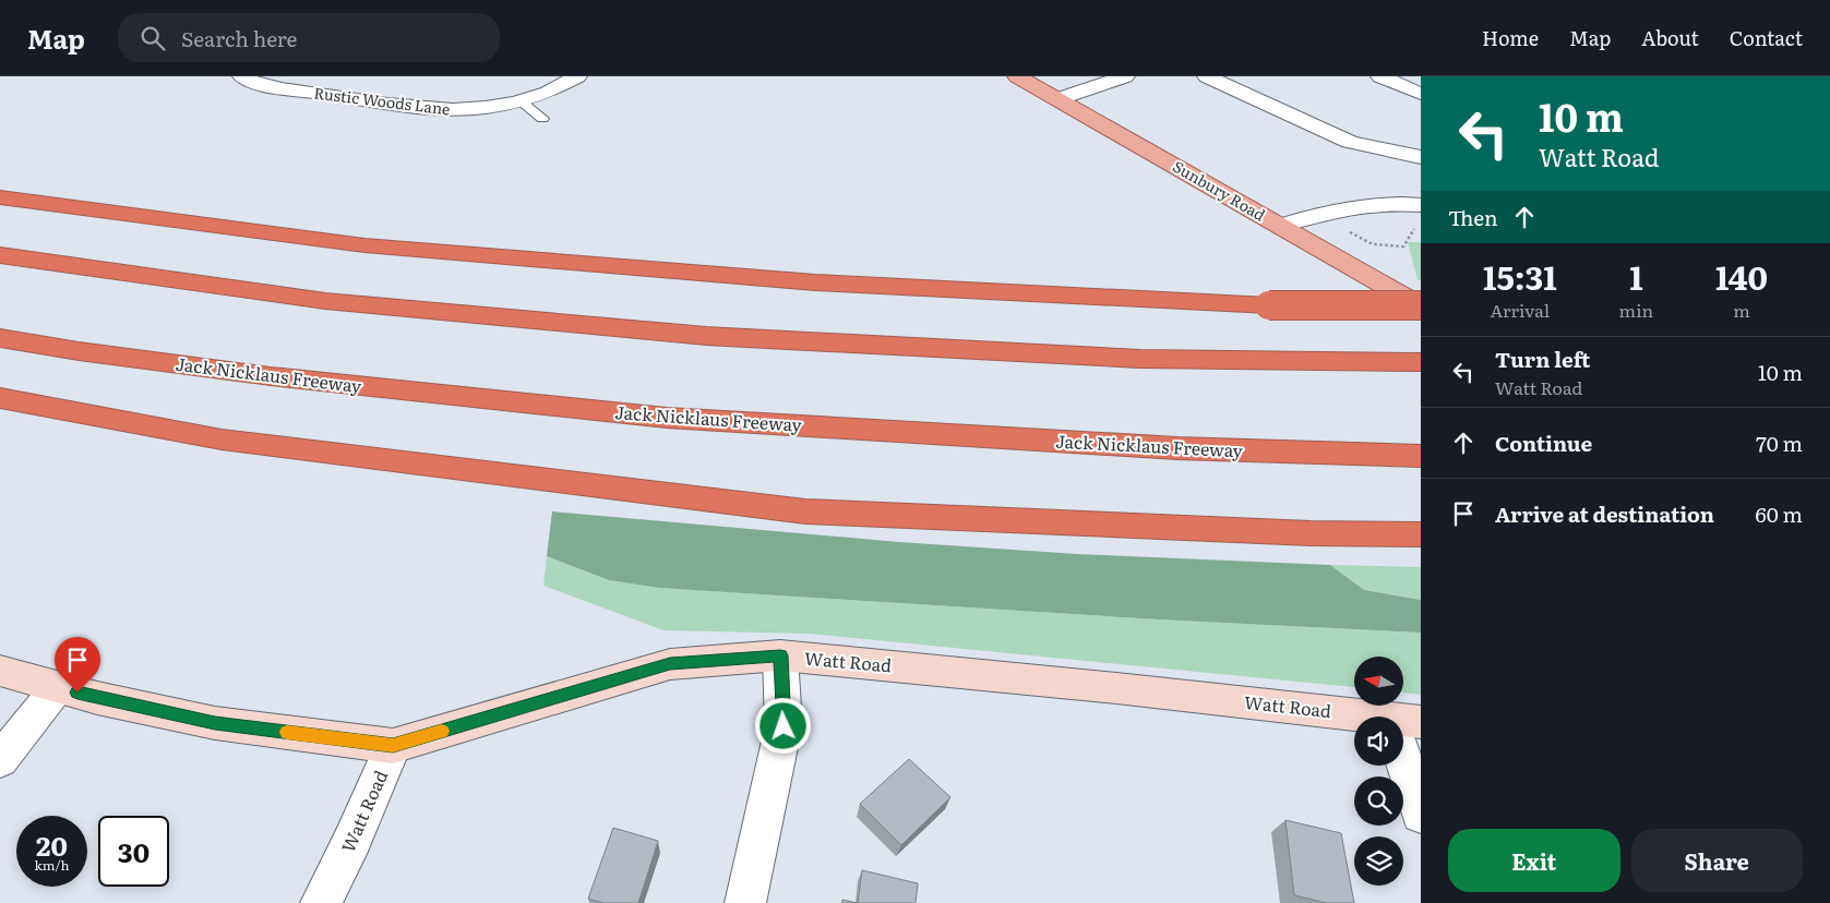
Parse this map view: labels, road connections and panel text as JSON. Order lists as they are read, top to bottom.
{
  "streets": {
    "highway": ["Jack Nicklaus Freeway"],
    "main road": ["Sunbury Road"],
    "street": ["Rustic Woods Lane", "Watt Road"]
  },
  "north": "left",
  "page": {
    "header": "Map",
    "search": "Search here",
    "nav": [
      "Home",
      "Map",
      "About",
      "Contact"
    ],
    "turn": ["10 m", "Watt Road"],
    "then": "Then",
    "eta": [
      "15:31",
      "Arrival",
      "1",
      "min",
      "140",
      "m"
    ],
    "list": [
      {
        "name": "Turn left",
        "note": "Watt Road",
        "value": "10 m"
      },
      {
        "name": "Continue",
        "value": "70 m"
      },
      {
        "name": "Arrive at destination",
        "value": "60 m"
      }
    ],
    "speed": "20 km/h",
    "limit": "30",
    "buttons": ["Exit", "Share"]
  }
}
